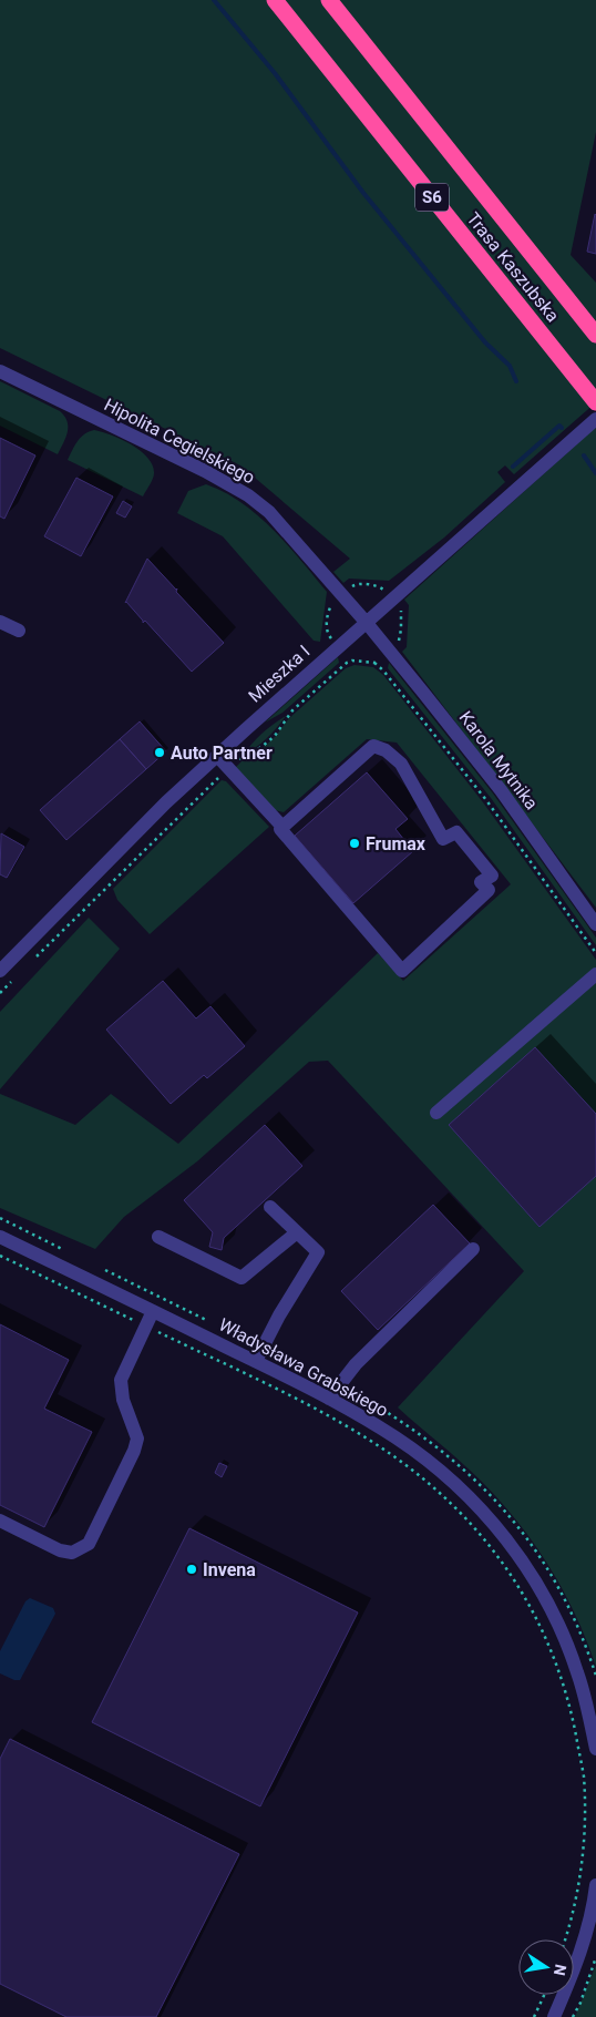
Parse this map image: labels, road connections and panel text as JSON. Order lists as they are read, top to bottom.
{
  "streets": {
    "highway": ["S6", "Trasa Kaszubska"],
    "street": [
      "Hipolita Cegielskiego",
      "Mieszka I",
      "Karola Mytnika",
      "Władysława Grabskiego"
    ]
  },
  "crossings": [
    ["Hipolita Cegielskiego", "Mieszka I"],
    ["Hipolita Cegielskiego", "Karola Mytnika"],
    ["Mieszka I", "Karola Mytnika"]
  ],
  "places": ["Auto Partner", "Frumax", "Invena"],
  "north": "right"
}
